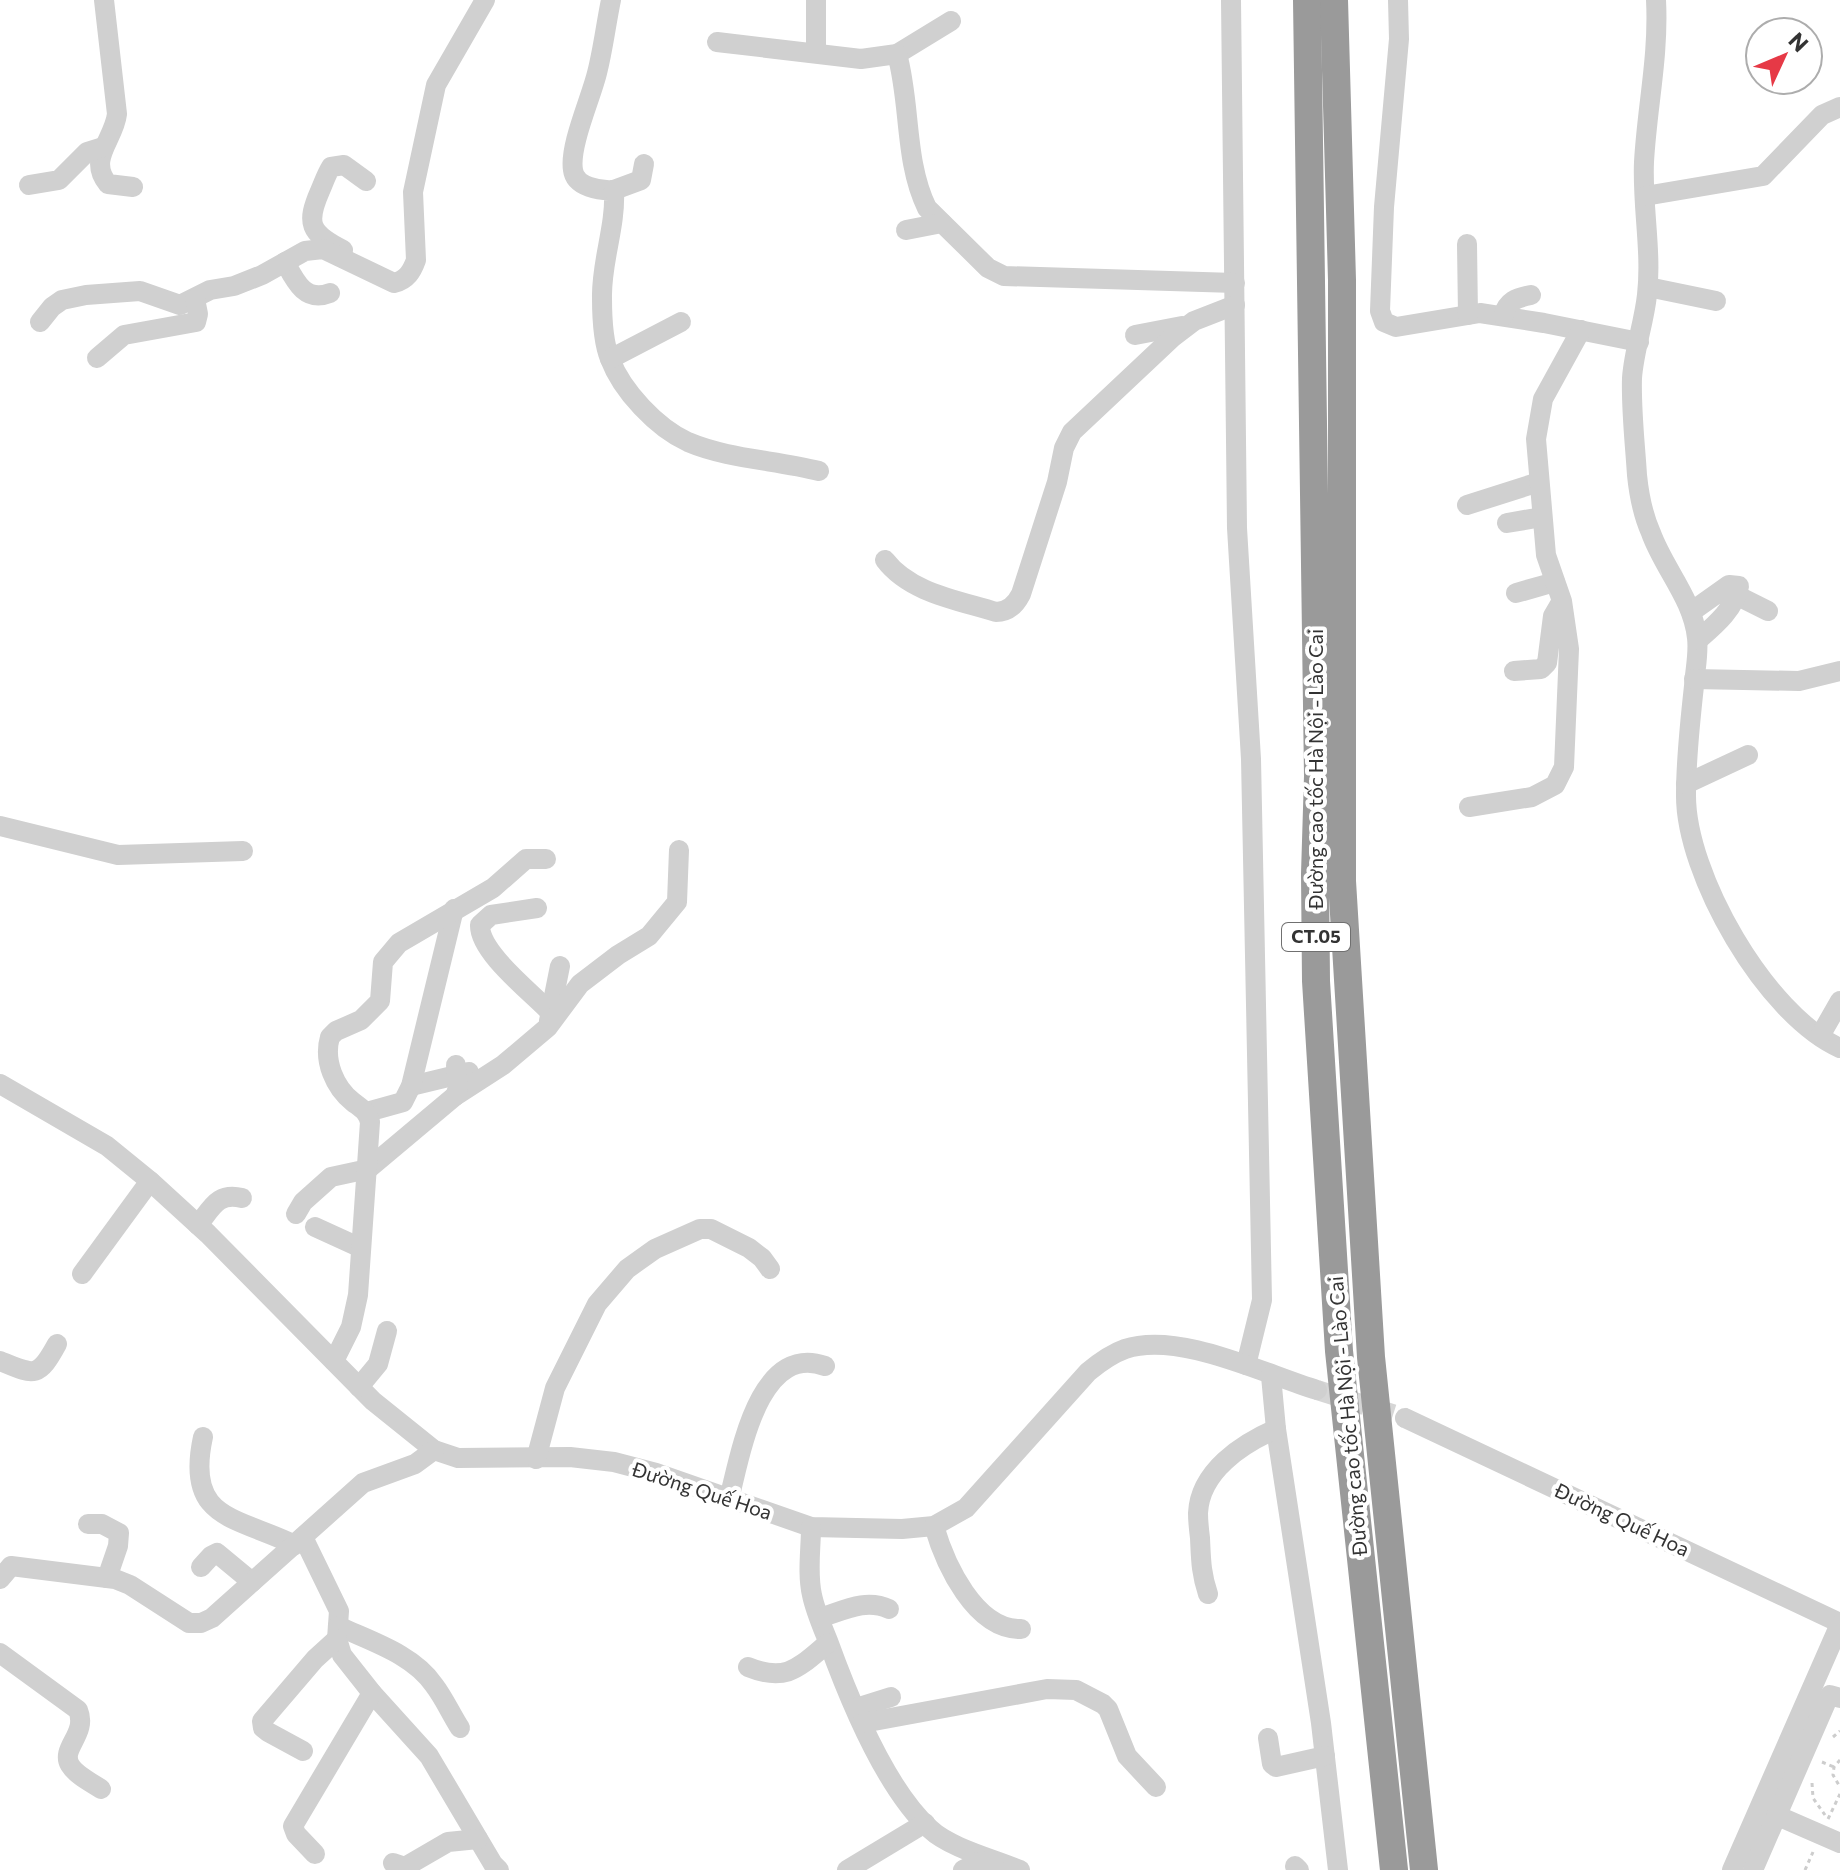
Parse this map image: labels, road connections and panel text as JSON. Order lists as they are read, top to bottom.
{
  "streets": {
    "highway": ["Đường cao tốc Hà Nội - Lào Cai", "CT.05"],
    "street": ["Đường Quế Hoa"]
  },
  "north": "top right"
}
